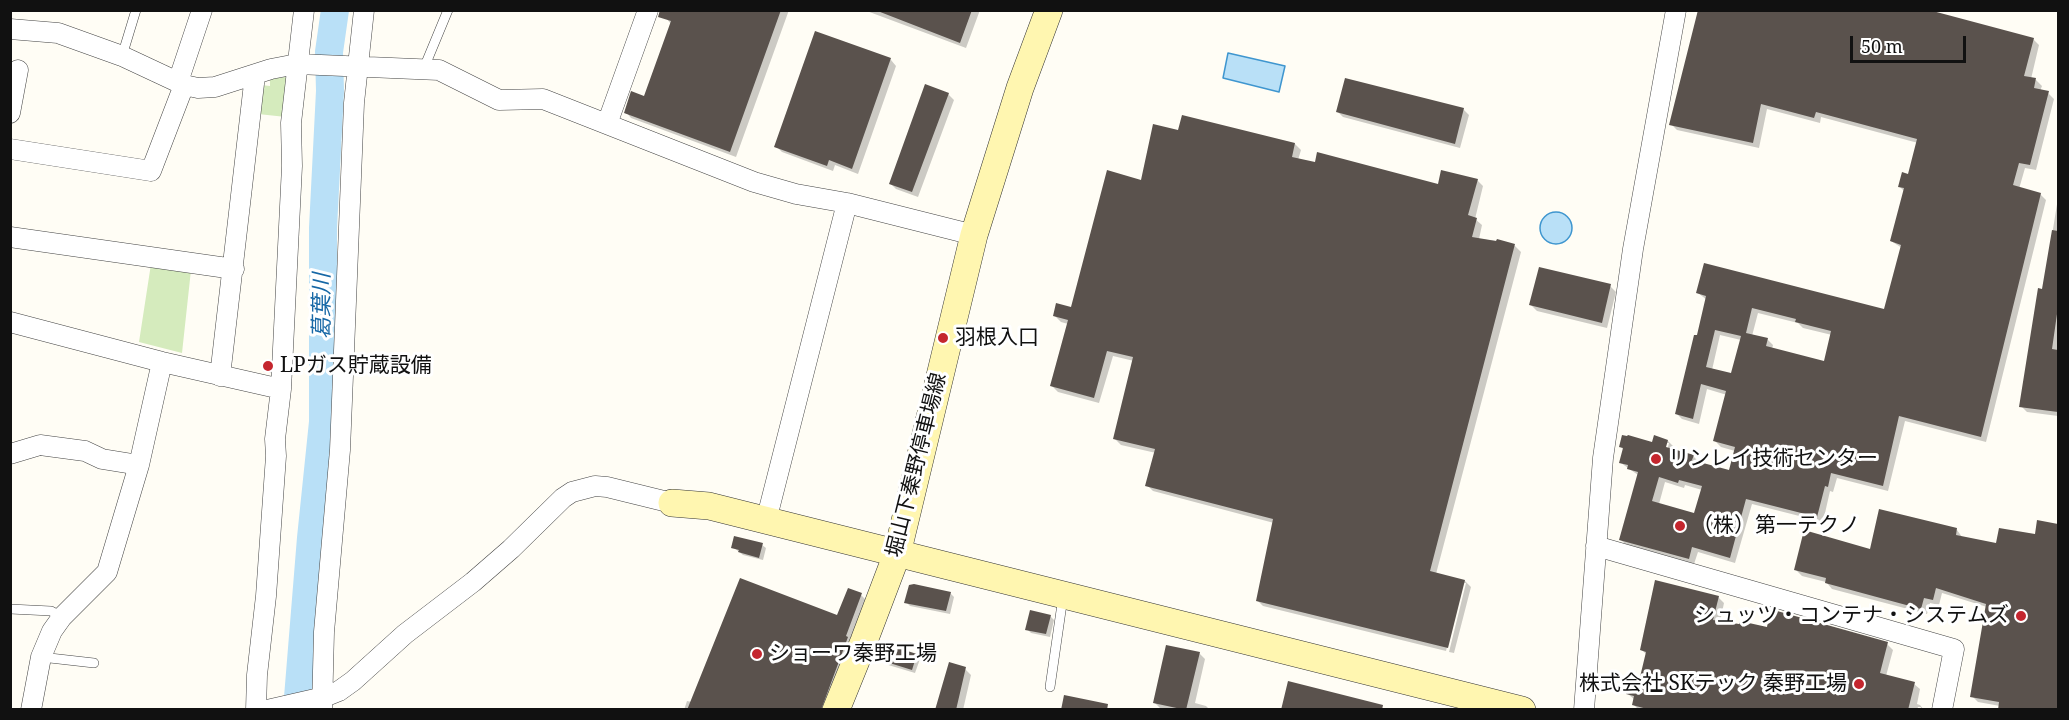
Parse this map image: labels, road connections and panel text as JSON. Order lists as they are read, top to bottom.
{
  "streets": {
    "street": ["堀山下秦野停車場線"]
  },
  "water": ["葛葉川"],
  "places": [
    "羽根入口",
    "LPガス貯蔵設備",
    "リンレイ技術センター",
    "（株）第一テクノ",
    "シュッツ・コンテナ・システムズ",
    "ショーワ秦野工場",
    "株式会社 SKテック 秦野工場"
  ],
  "scale_bar": "50 m"
}
